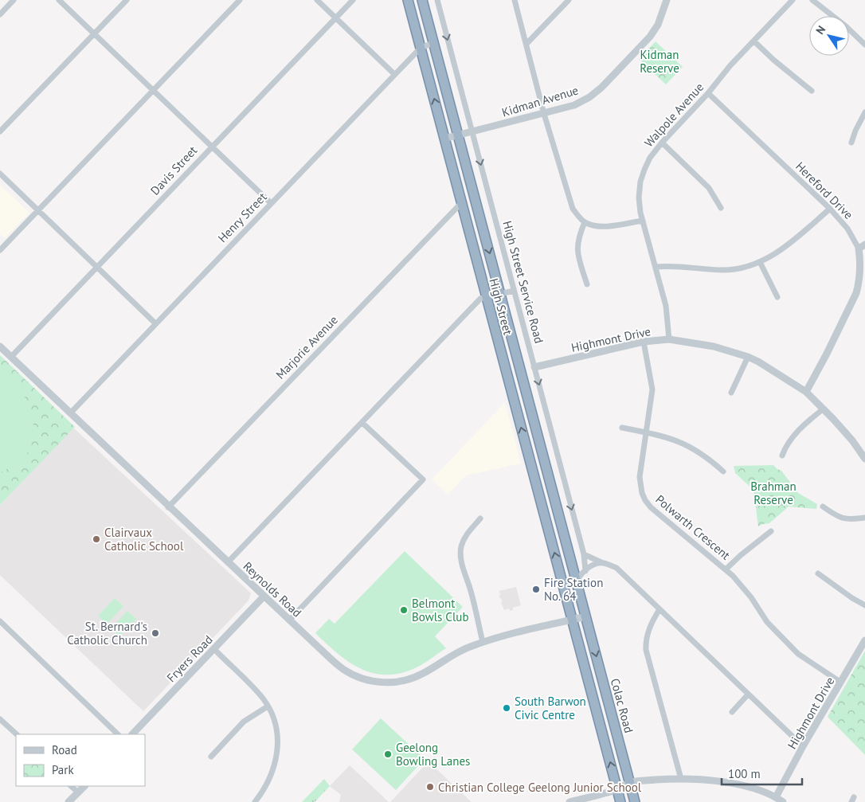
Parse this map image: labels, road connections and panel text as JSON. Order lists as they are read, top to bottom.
{
  "streets": {
    "highway": ["High Street", "Colac Road"],
    "street": [
      "Kidman Avenue",
      "Walpole Avenue",
      "Davis Street",
      "Hereford Drive",
      "Henry Street",
      "High Street Service Road",
      "Highmont Drive",
      "Marjorie Avenue",
      "Polwarth Crescent",
      "Reynolds Road",
      "Fryers Road"
    ]
  },
  "crossings": [
    ["Kidman Avenue", "High Street Service Road"],
    ["Kidman Avenue", "High Street"],
    ["Walpole Avenue", "Hereford Drive"],
    ["Walpole Avenue", "Highmont Drive"],
    ["Davis Street", "Reynolds Road"],
    ["Hereford Drive", "Highmont Drive"],
    ["Henry Street", "High Street"],
    ["Henry Street", "Reynolds Road"],
    ["High Street Service Road", "High Street"],
    ["High Street Service Road", "Highmont Drive"],
    ["High Street", "Marjorie Avenue"],
    ["High Street", "Reynolds Road"],
    ["High Street", "Colac Road"],
    ["Highmont Drive", "Polwarth Crescent"],
    ["Marjorie Avenue", "Reynolds Road"],
    ["Reynolds Road", "Fryers Road"],
    ["Reynolds Road", "Colac Road"]
  ],
  "one_way": ["High Street Service Road"],
  "parks": ["Kidman Reserve", "Brahman Reserve"],
  "places": [
    "Clairvaux Catholic School",
    "Fire Station No. 64",
    "Belmont Bowls Club",
    "St. Bernard's Catholic Church",
    "South Barwon Civic Centre",
    "Geelong Bowling Lanes",
    "Christian College Geelong Junior School"
  ],
  "legend": ["Road", "Park"],
  "scale_bar": "100 m",
  "north": "top left"
}
